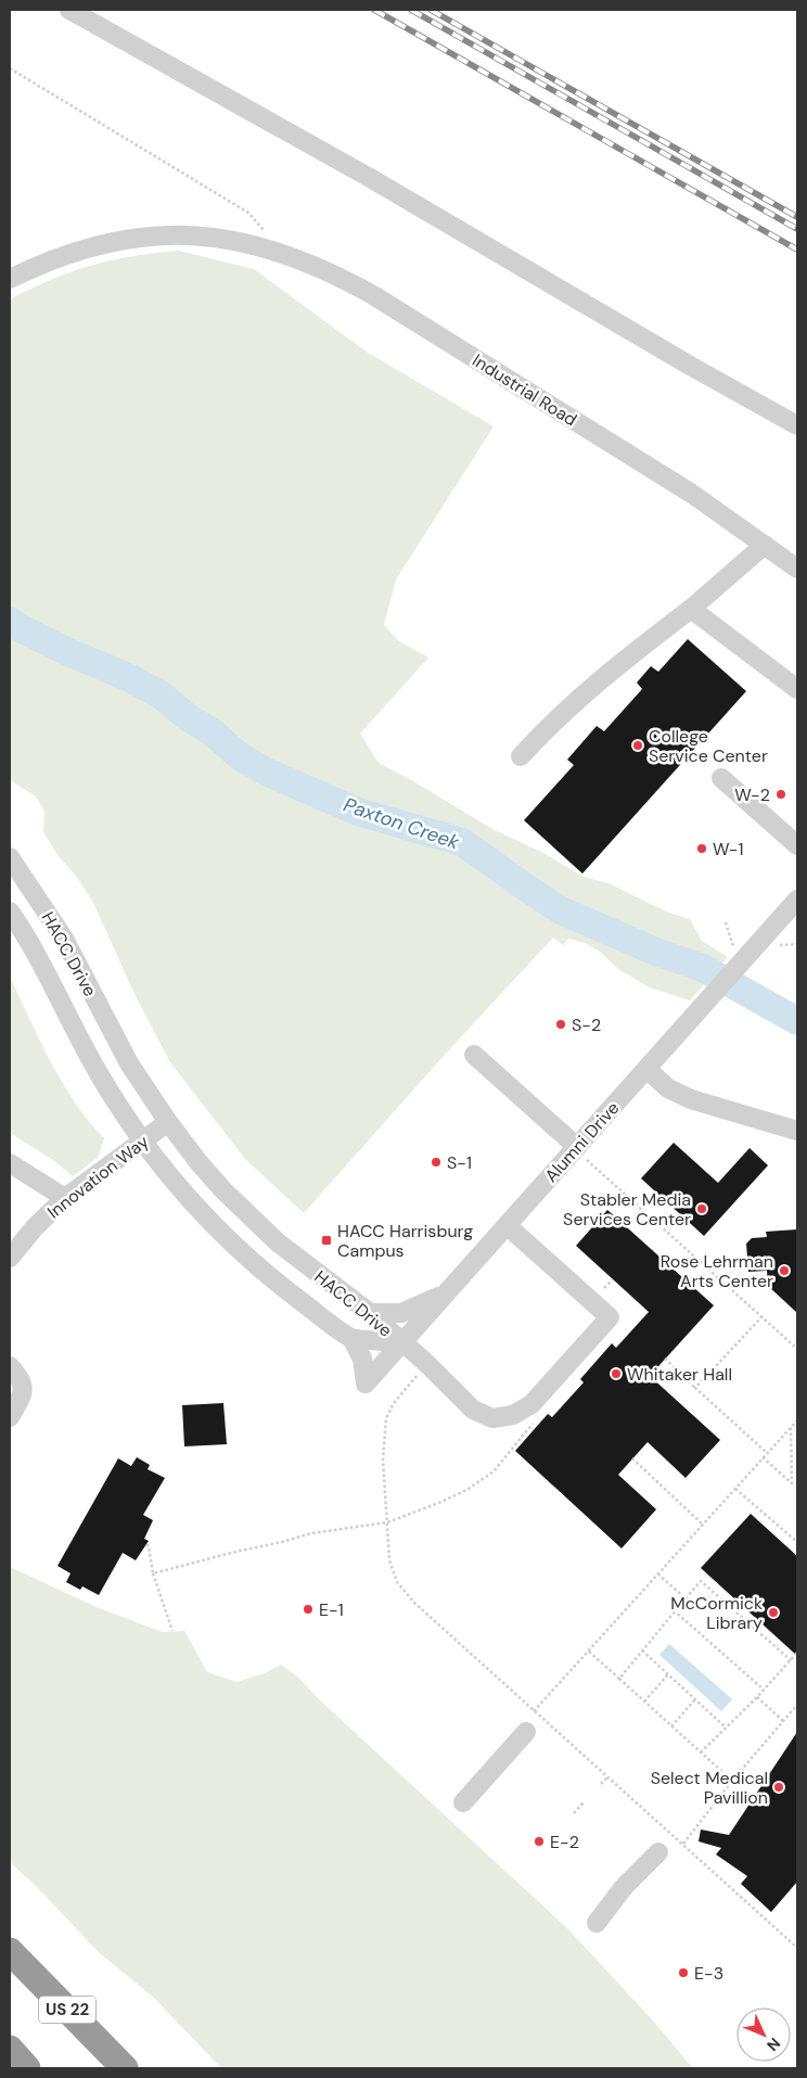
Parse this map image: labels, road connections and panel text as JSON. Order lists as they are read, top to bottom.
{
  "streets": {
    "highway": ["US 22"],
    "street": [
      "Industrial Road",
      "HACC Drive",
      "Alumni Drive",
      "Innovation Way"
    ]
  },
  "crossings": [
    ["HACC Drive", "Alumni Drive"],
    ["HACC Drive", "Innovation Way"]
  ],
  "water": ["Paxton Creek"],
  "places": {
    "other": [
      "College Service Center",
      "W-2",
      "W-1",
      "S-2",
      "S-1",
      "Stabler Media Services Center",
      "Rose Lehrman Arts Center",
      "Whitaker Hall",
      "E-1",
      "McCormick Library",
      "Select Medical Pavillion",
      "E-2",
      "E-3"
    ],
    "transit": ["HACC Harrisburg Campus"]
  },
  "north": "bottom right"
}
